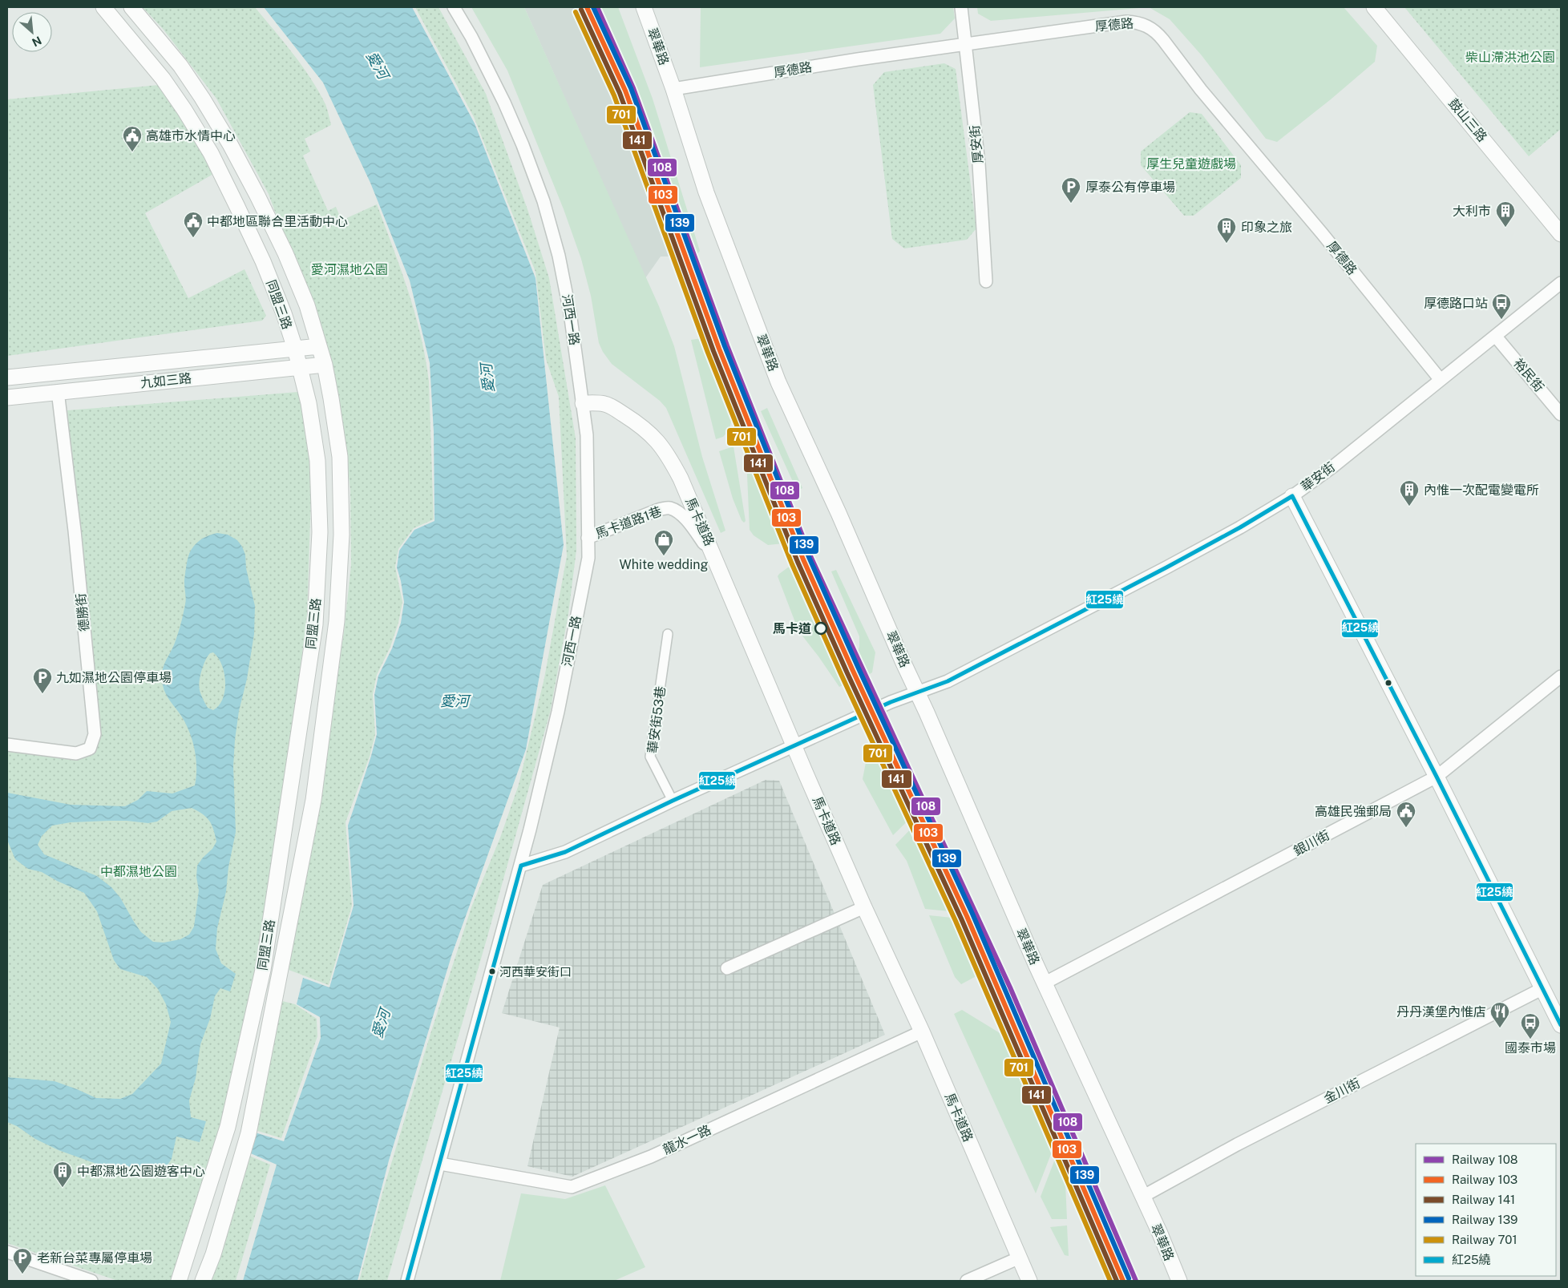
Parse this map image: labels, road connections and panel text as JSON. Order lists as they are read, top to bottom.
{
  "streets": {
    "street": [
      "厚德路",
      "翠華路",
      "鼓山三路",
      "厚安街",
      "同盟三路",
      "河西一路",
      "裕民街",
      "九如三路",
      "華安街",
      "馬卡道路",
      "馬卡道路1巷",
      "德勝街",
      "華安街53巷",
      "銀川街",
      "金川街",
      "龍水一路"
    ]
  },
  "crossings": [
    ["厚德路", "翠華路"],
    ["厚德路", "厚安街"],
    ["厚德路", "華安街"],
    ["翠華路", "華安街"],
    ["翠華路", "銀川街"],
    ["翠華路", "金川街"],
    ["同盟三路", "九如三路"],
    ["河西一路", "華安街"],
    ["河西一路", "馬卡道路"],
    ["河西一路", "馬卡道路1巷"],
    ["河西一路", "龍水一路"],
    ["裕民街", "華安街"],
    ["九如三路", "德勝街"],
    ["華安街", "馬卡道路"],
    ["華安街", "華安街53巷"],
    ["馬卡道路", "馬卡道路1巷"],
    ["馬卡道路", "龍水一路"]
  ],
  "water": ["愛河"],
  "parks": [
    "柴山滯洪池公園",
    "厚生兒童遊戲場",
    "愛河濕地公園",
    "中都濕地公園"
  ],
  "places": {
    "public building": ["高雄市水情中心", "中都地區聯合里活動中心", "高雄民強郵局"],
    "parking": ["厚泰公有停車場", "九如濕地公園停車場", "老新台菜專屬停車場"],
    "building": [
      "大利市",
      "印象之旅",
      "內惟一次配電變電所",
      "中都濕地公園遊客中心"
    ],
    "bus stop": ["厚德路口站", "國泰市場"],
    "shop": ["White wedding"],
    "other": ["馬卡道", "河西華安街口"],
    "restaurant": ["丹丹漢堡內惟店"]
  },
  "lines": [
    "rail line 108",
    "rail line 103",
    "rail line 139",
    "rail line 141",
    "rail line 701",
    "transit line 紅25繞"
  ],
  "legend": [
    "Railway 108",
    "Railway 103",
    "Railway 141",
    "Railway 139",
    "Railway 701",
    "紅25繞"
  ],
  "north": "bottom right"
}
